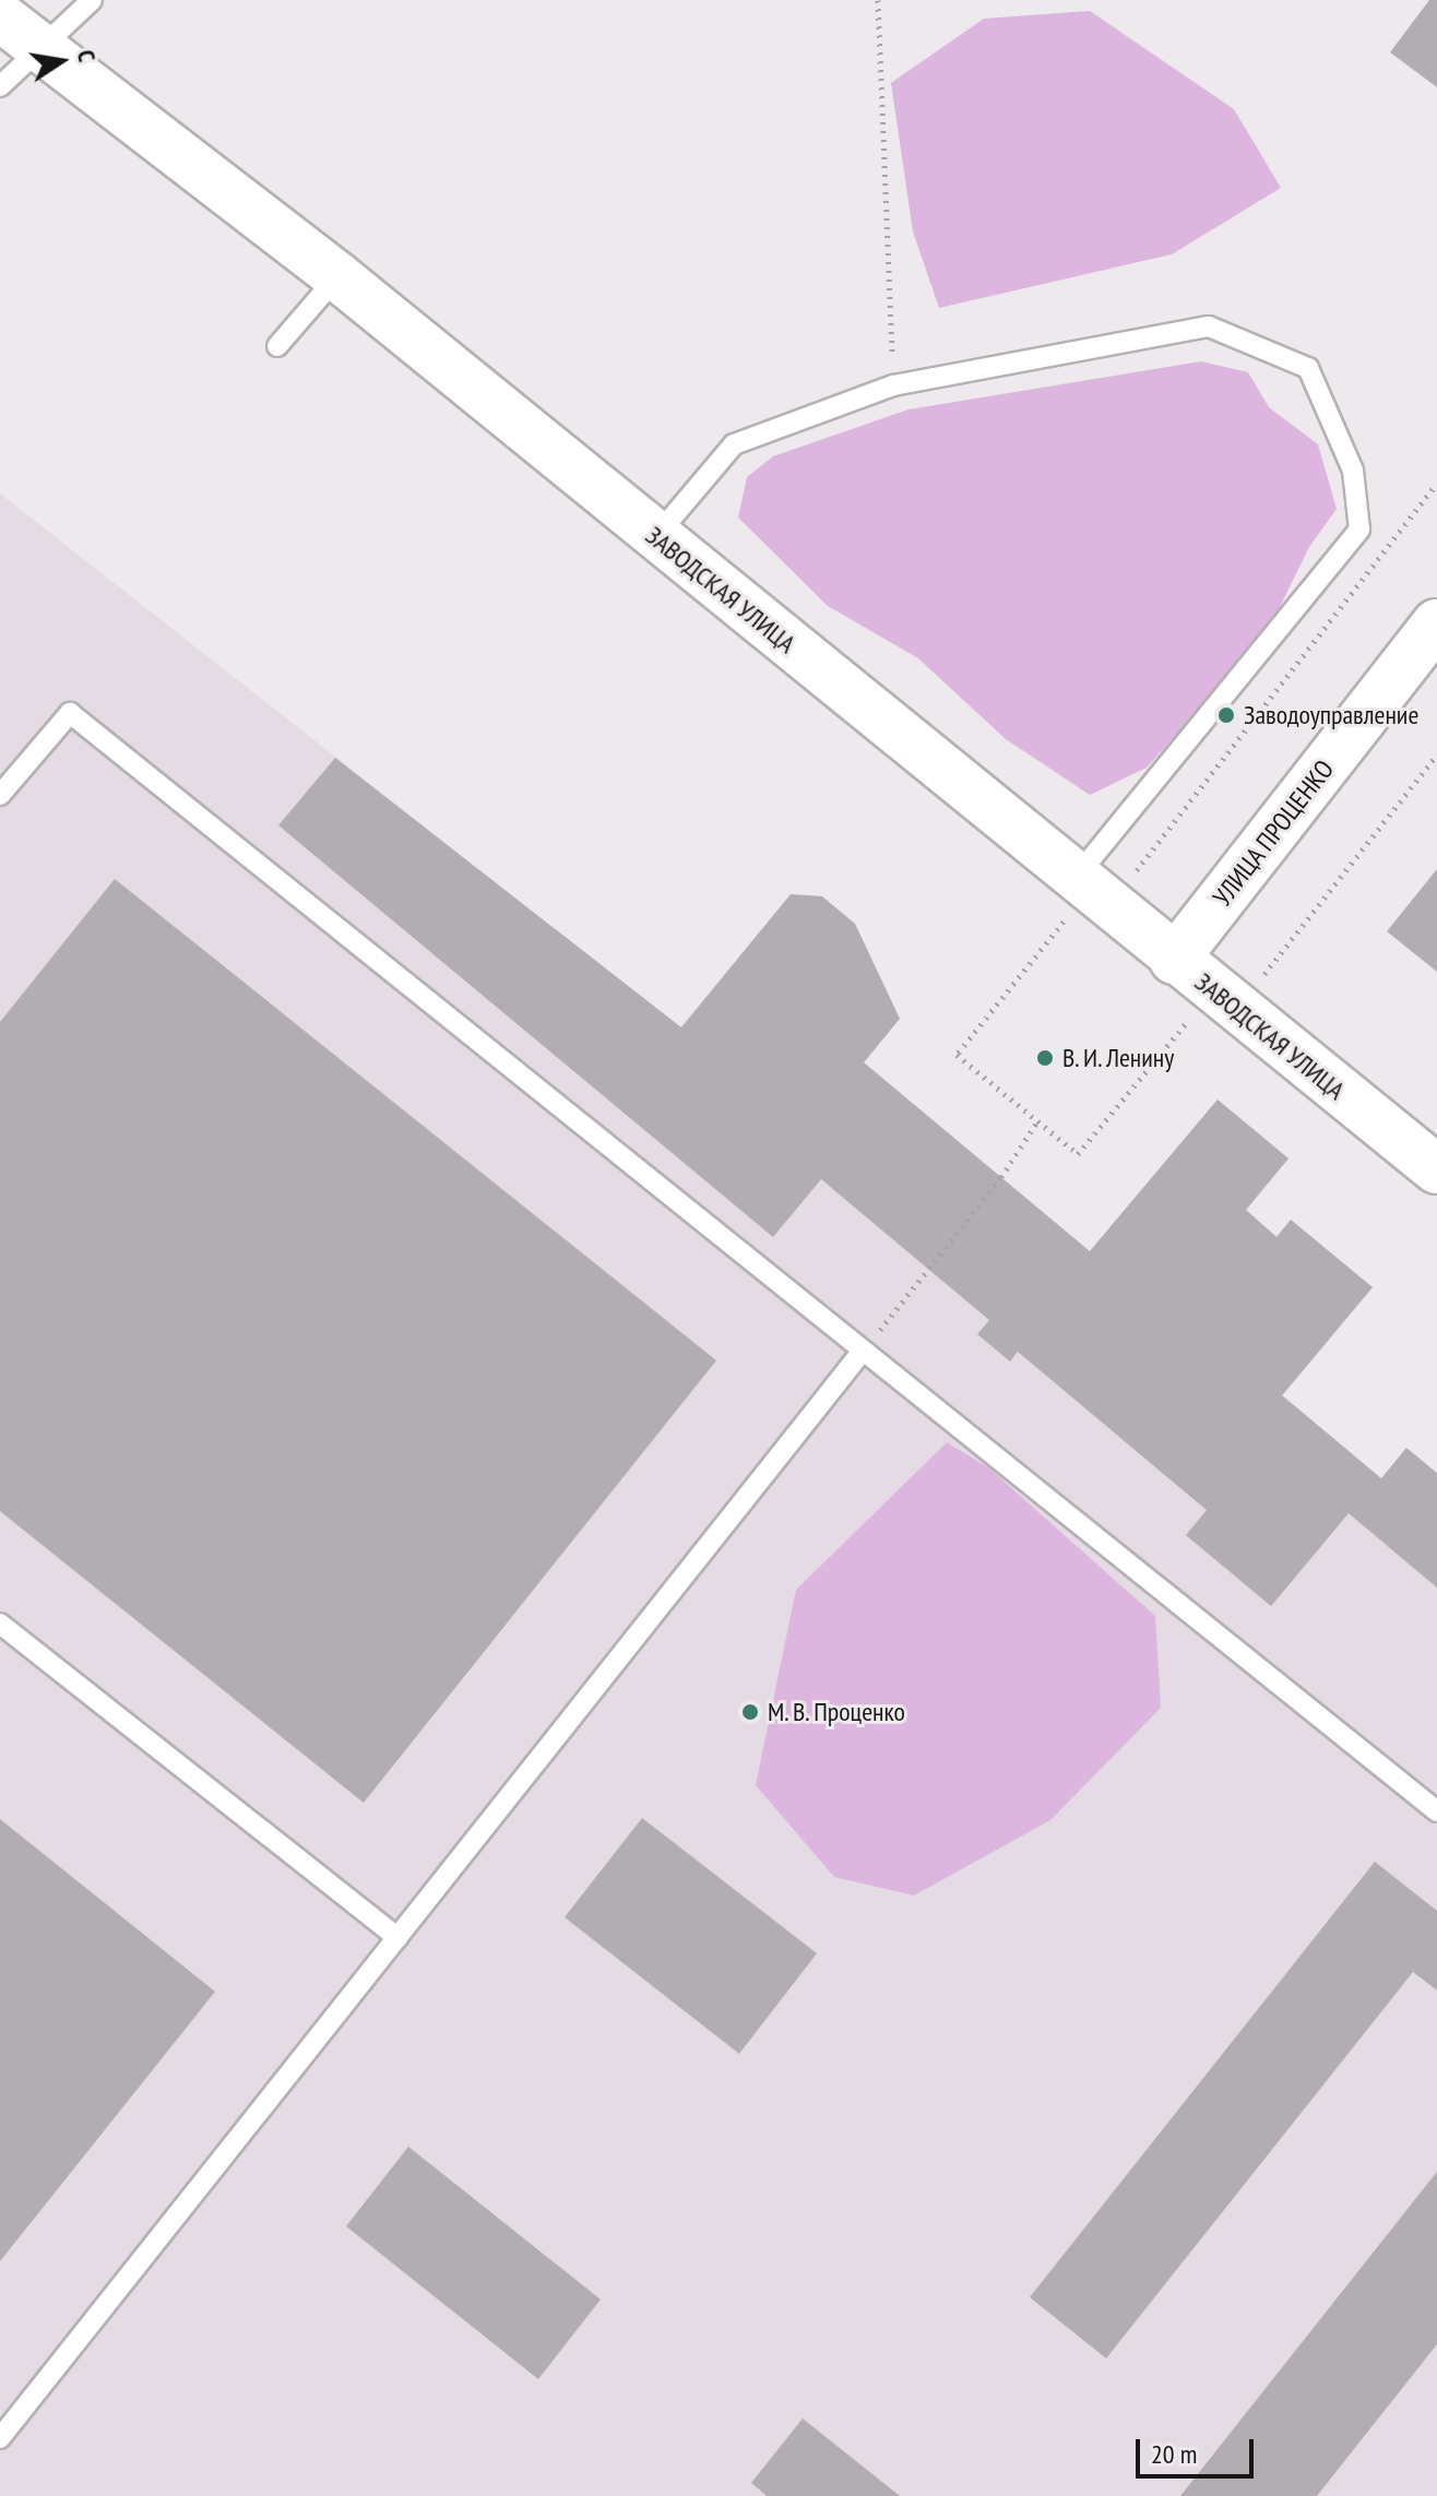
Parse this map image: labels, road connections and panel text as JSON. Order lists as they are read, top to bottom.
{
  "streets": {
    "main road": ["ЗАВОДСКАЯ УЛИЦА", "УЛИЦА ПРОЦЕНКО"]
  },
  "crossings": [
    ["ЗАВОДСКАЯ УЛИЦА", "УЛИЦА ПРОЦЕНКО"]
  ],
  "places": ["Заводоуправление", "В. И. Ленину", "М. В. Проценко"],
  "scale_bar": "20 m",
  "north": "right"
}
